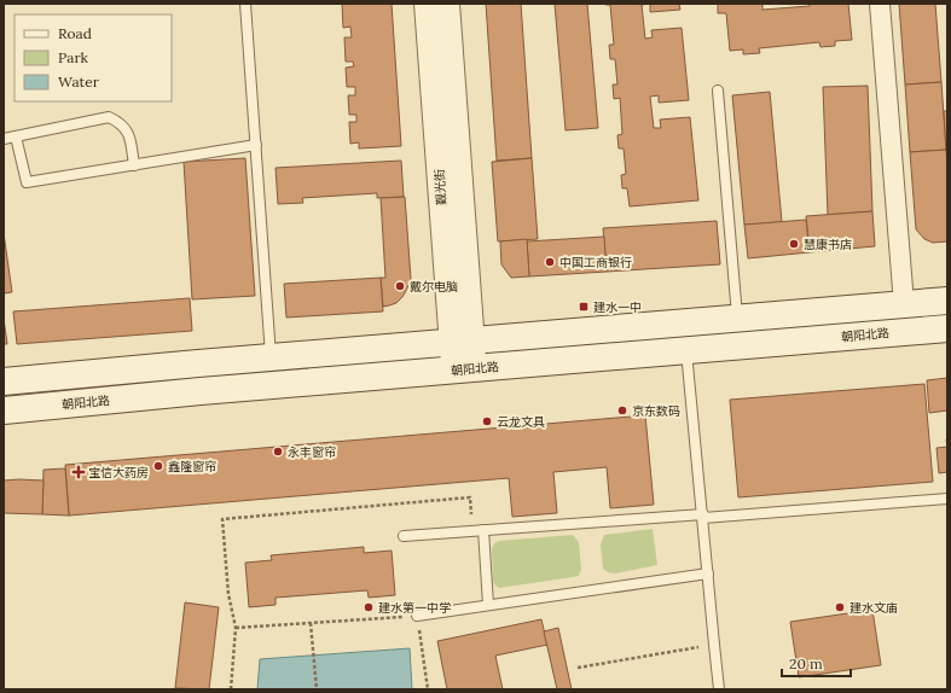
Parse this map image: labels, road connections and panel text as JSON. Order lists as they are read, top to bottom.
{
  "streets": {
    "main road": ["朝阳北路"],
    "street": ["觐光街"]
  },
  "crossings": [
    ["觐光街", "朝阳北路"]
  ],
  "places": {
    "other": [
      "慧康书店",
      "中国工商银行",
      "戴尔电脑",
      "京东数码",
      "云龙文具",
      "永丰窗帘",
      "鑫隆窗帘",
      "建水第一中学",
      "建水文庙"
    ],
    "transit": ["建水一中"],
    "health": ["宝信大药房"]
  },
  "legend": ["Road", "Park", "Water"],
  "scale_bar": "20 m"
}
